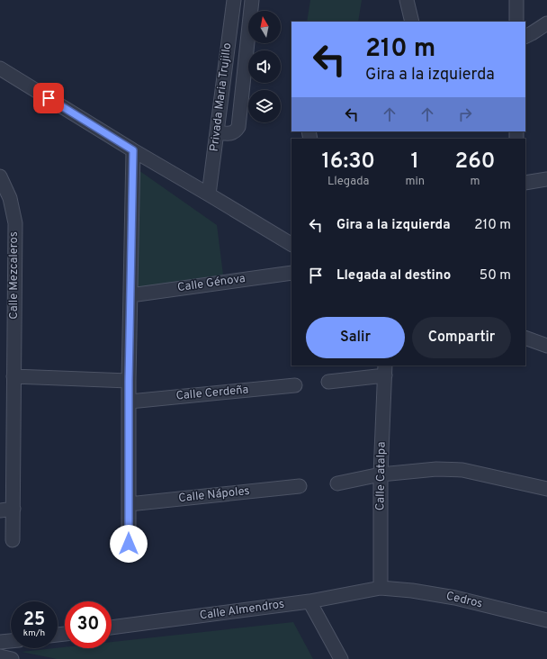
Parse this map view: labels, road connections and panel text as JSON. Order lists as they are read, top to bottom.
{
  "streets": {
    "street": [
      "Privada Maria Trujillo",
      "Calle Mezcaleros",
      "Calle Génova",
      "Calle Cerdeña",
      "Calle Catalpa",
      "Calle Nápoles",
      "Cedros",
      "Calle Almendros"
    ]
  },
  "crossings": [
    ["Calle Catalpa", "Cedros"],
    ["Calle Catalpa", "Calle Almendros"],
    ["Cedros", "Calle Almendros"]
  ],
  "north": "top",
  "page": {
    "turn": ["210 m", "Gira a la izquierda"],
    "eta": [
      "16:30",
      "Llegada",
      "1",
      "min",
      "260",
      "m"
    ],
    "list": [
      {
        "name": "Gira a la izquierda",
        "value": "210 m"
      },
      {
        "name": "Llegada al destino",
        "value": "50 m"
      }
    ],
    "buttons": ["Salir", "Compartir"],
    "speed": "25 km/h",
    "limit": "30"
  }
}
